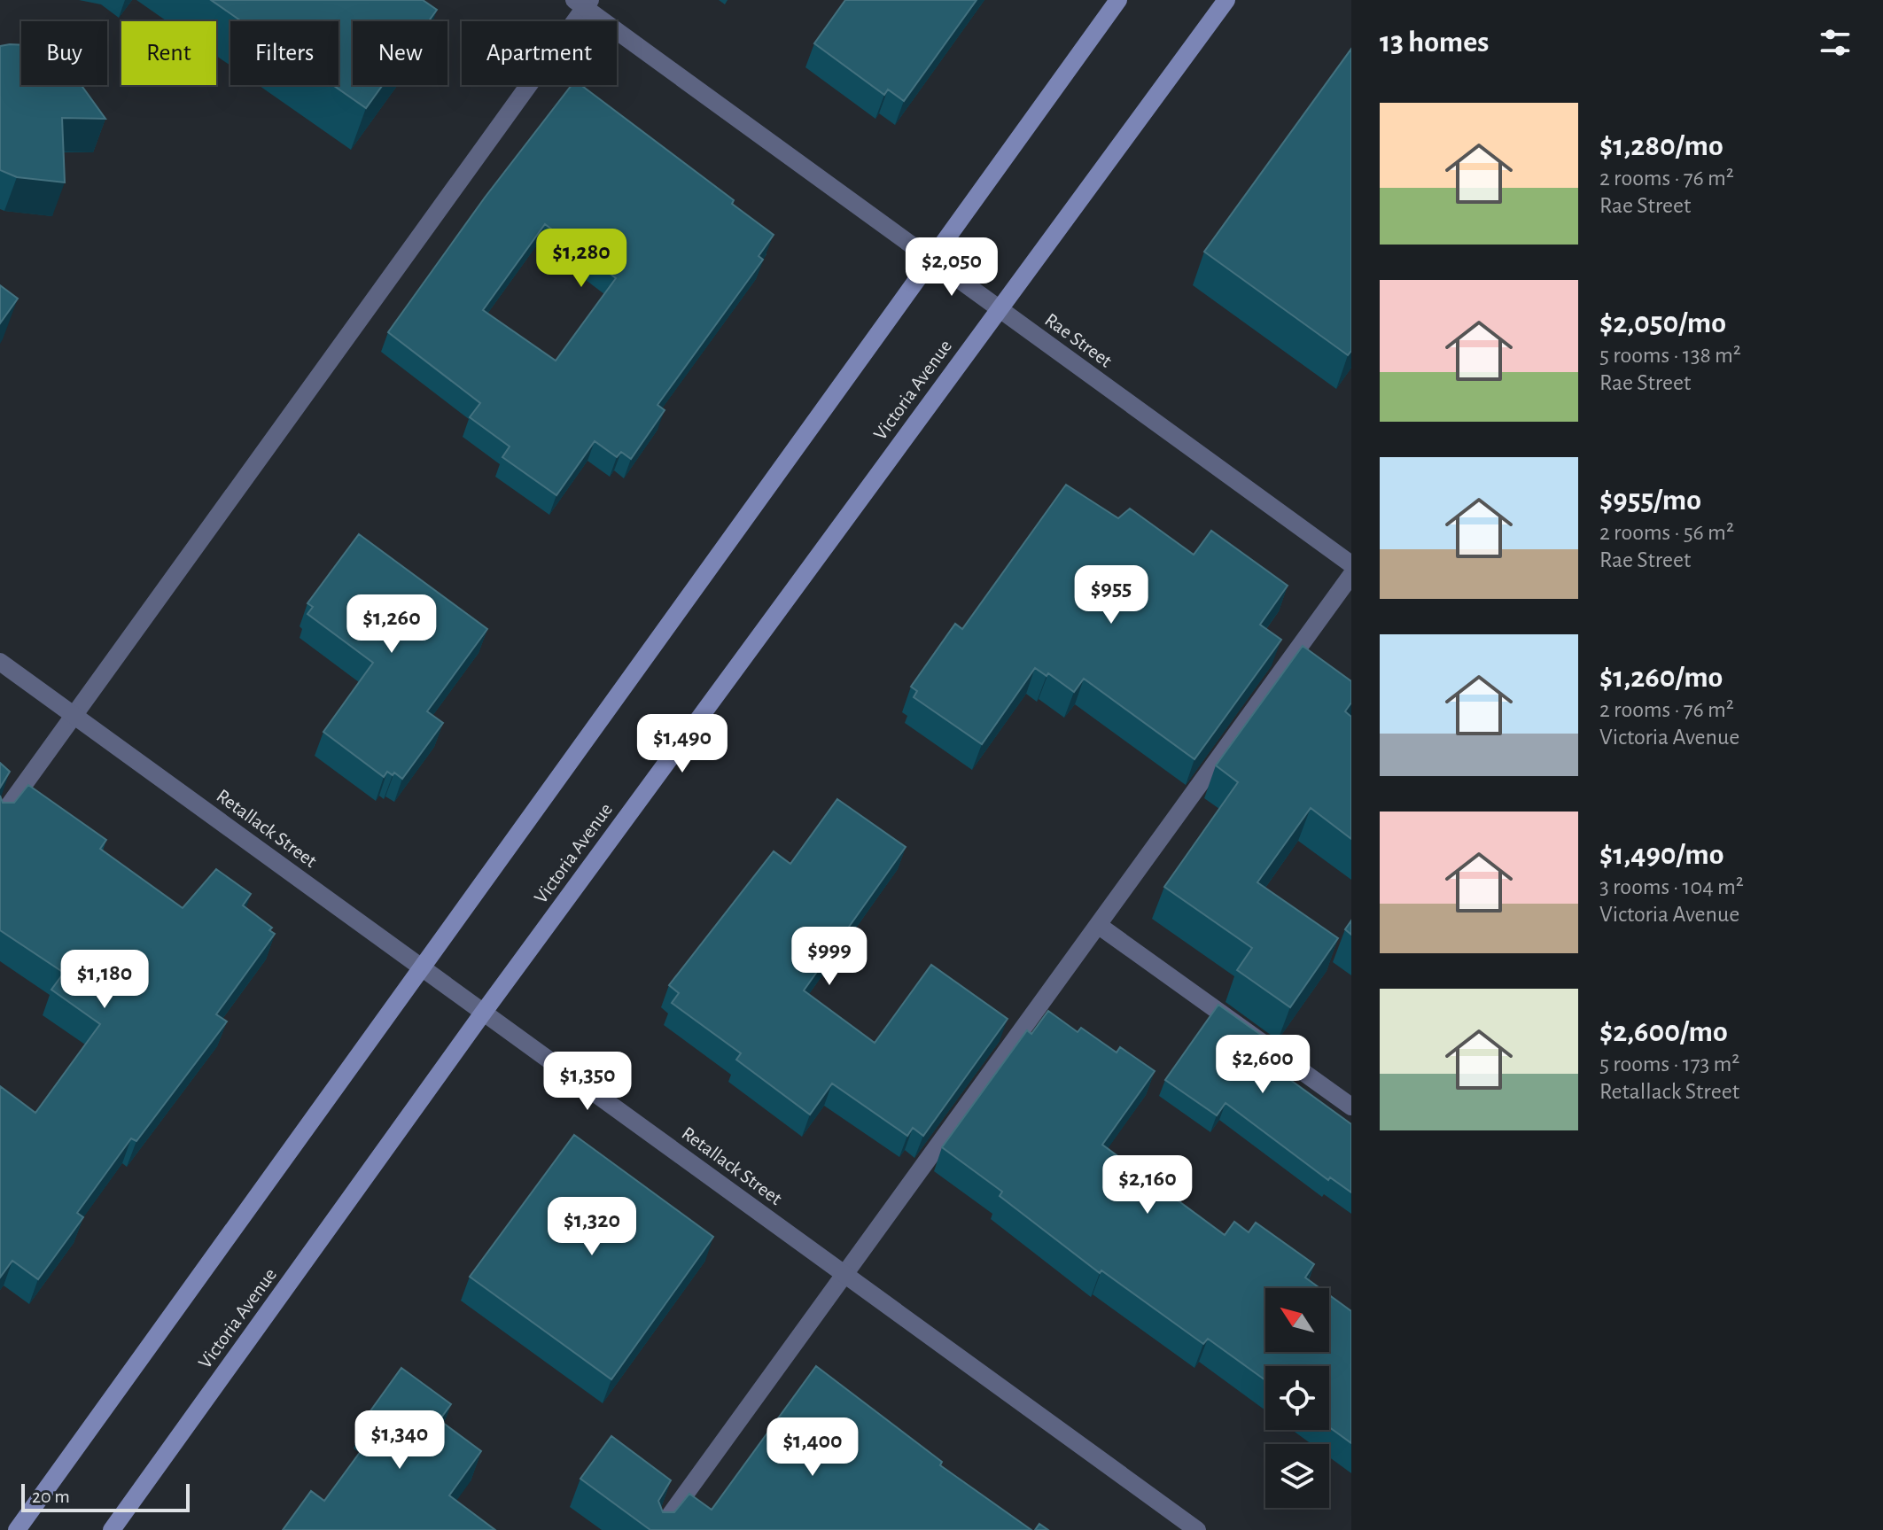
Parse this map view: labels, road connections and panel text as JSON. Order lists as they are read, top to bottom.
{
  "streets": {
    "street": ["Rae Street", "Victoria Avenue", "Retallack Street"]
  },
  "crossings": [
    ["Rae Street", "Victoria Avenue"],
    ["Victoria Avenue", "Retallack Street"]
  ],
  "scale_bar": "20 m",
  "north": "top left",
  "page": {
    "heading": "13 homes",
    "chip": [
      "Buy",
      "Rent",
      "Filters",
      "New",
      "Apartment"
    ],
    "list": [
      {
        "name": "$1,280/mo",
        "note": "2 rooms · 76 m² · Rae Street"
      },
      {
        "name": "$2,050/mo",
        "note": "5 rooms · 138 m² · Rae Street"
      },
      {
        "name": "$955/mo",
        "note": "2 rooms · 56 m² · Rae Street"
      },
      {
        "name": "$1,260/mo",
        "note": "2 rooms · 76 m² · Victoria Avenue"
      },
      {
        "name": "$1,490/mo",
        "note": "3 rooms · 104 m² · Victoria Avenue"
      },
      {
        "name": "$2,600/mo",
        "note": "5 rooms · 173 m² · Retallack Street"
      }
    ],
    "price": [
      "$1,280",
      "$2,050",
      "$955",
      "$1,260",
      "$1,490",
      "$999",
      "$1,180",
      "$2,600",
      "$1,350",
      "$2,160",
      "$1,320",
      "$1,340",
      "$1,400"
    ],
    "scale": "20 m"
  }
}
